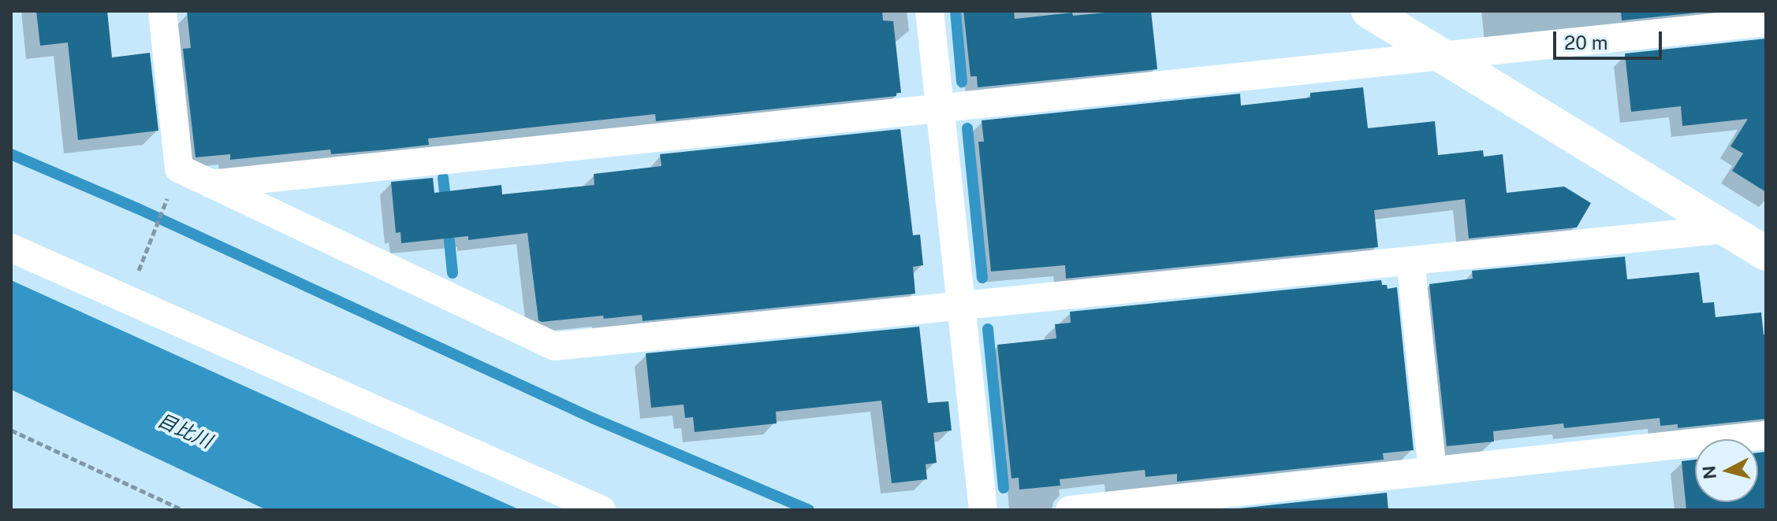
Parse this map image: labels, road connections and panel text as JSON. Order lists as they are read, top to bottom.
{
  "water": ["目比川"],
  "scale_bar": "20 m",
  "north": "left"
}
